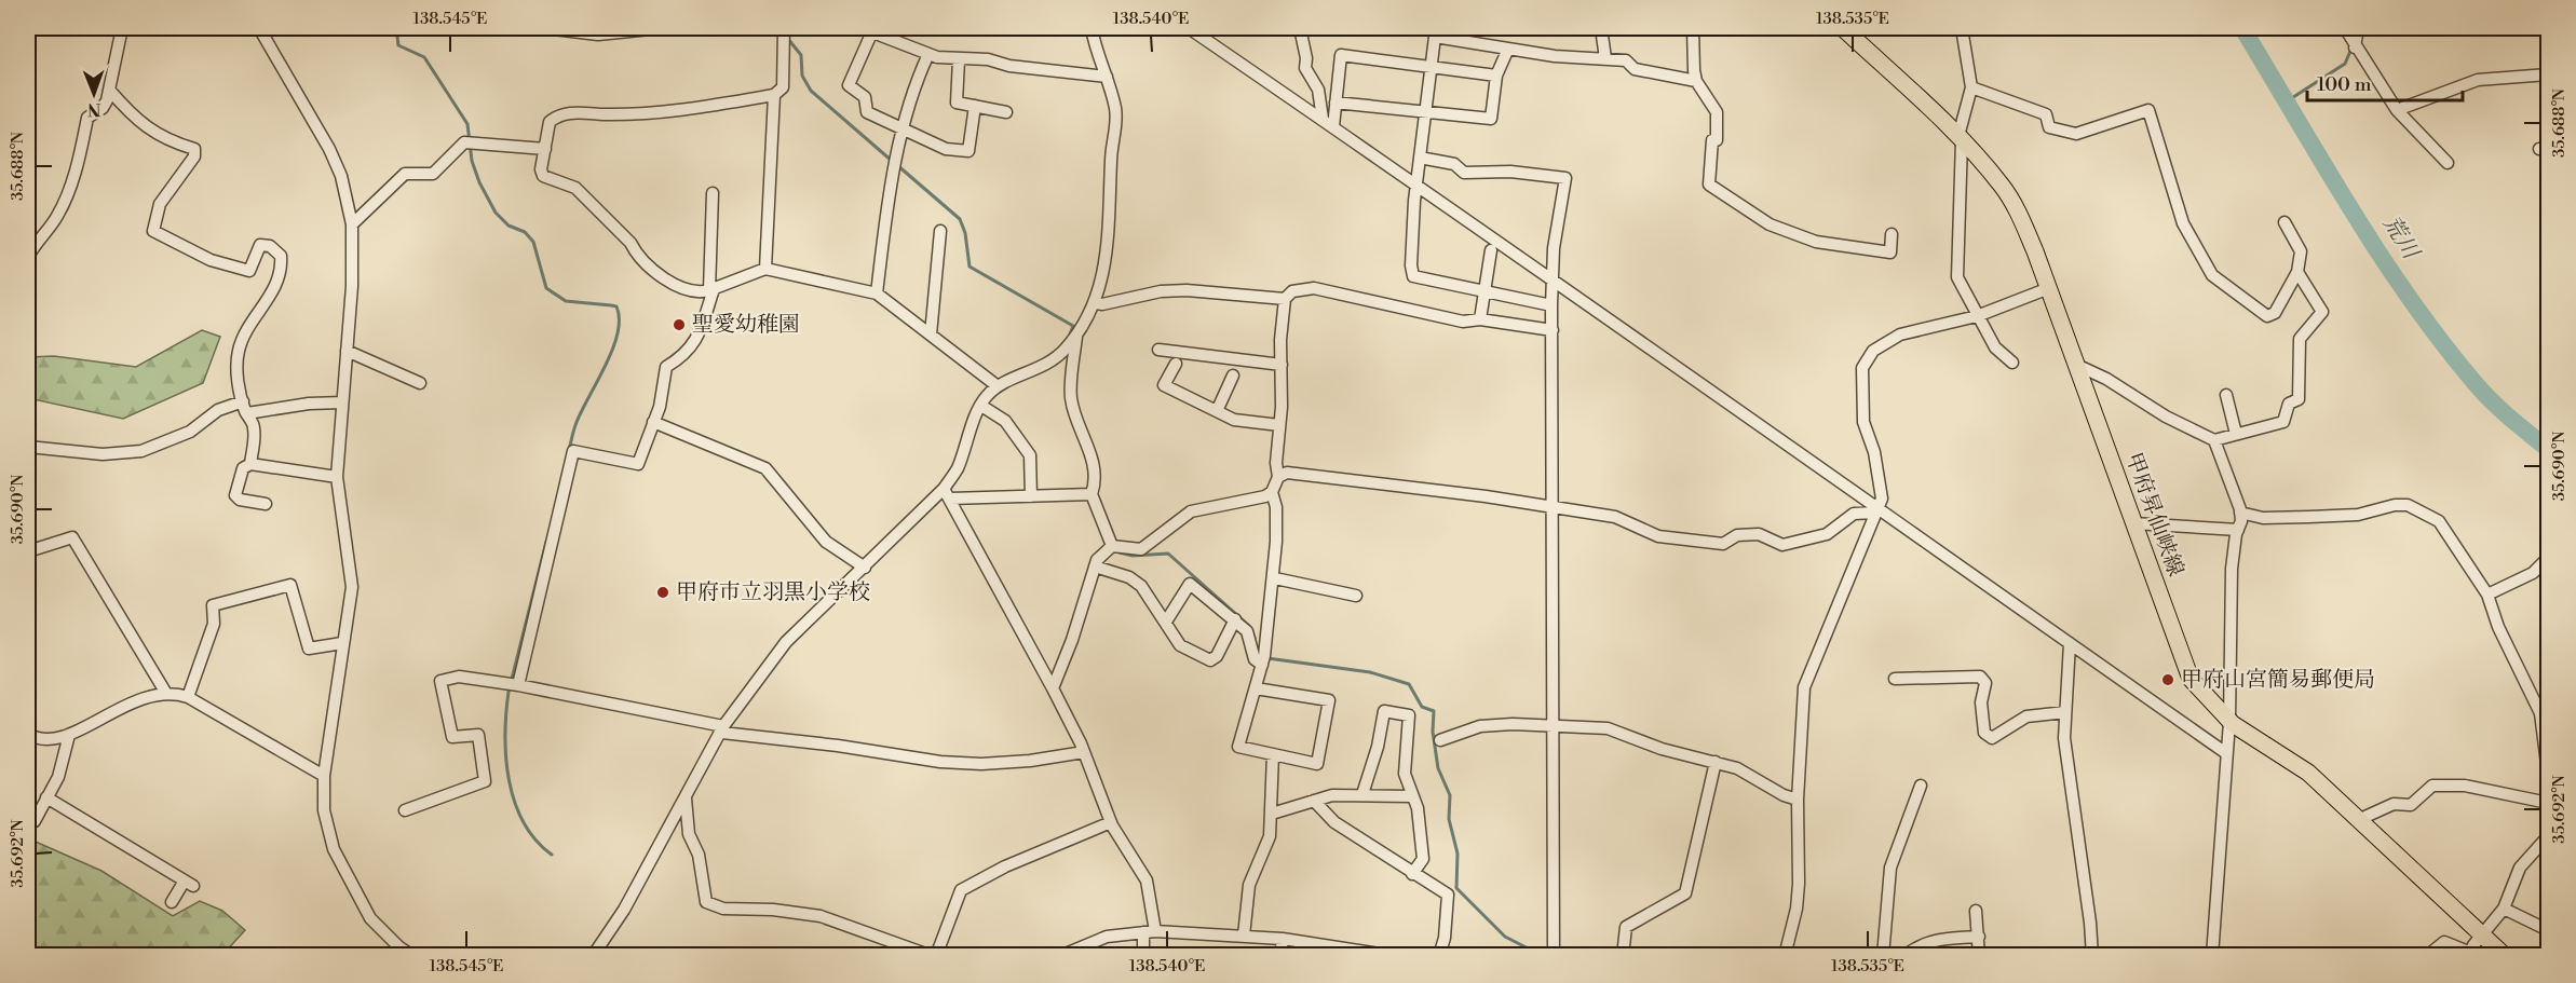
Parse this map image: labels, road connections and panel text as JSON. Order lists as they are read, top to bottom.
{
  "streets": {
    "main road": ["甲府昇仙峡線"]
  },
  "water": ["荒川"],
  "places": ["聖愛幼稚園", "甲府市立羽黒小学校", "甲府山宮簡易郵便局"],
  "scale_bar": "100 m",
  "north": "bottom",
  "coordinates": [
    "138.545°E",
    "138.540°E",
    "138.535°E",
    "35.688°N",
    "35.690°N",
    "35.692°N"
  ]
}
